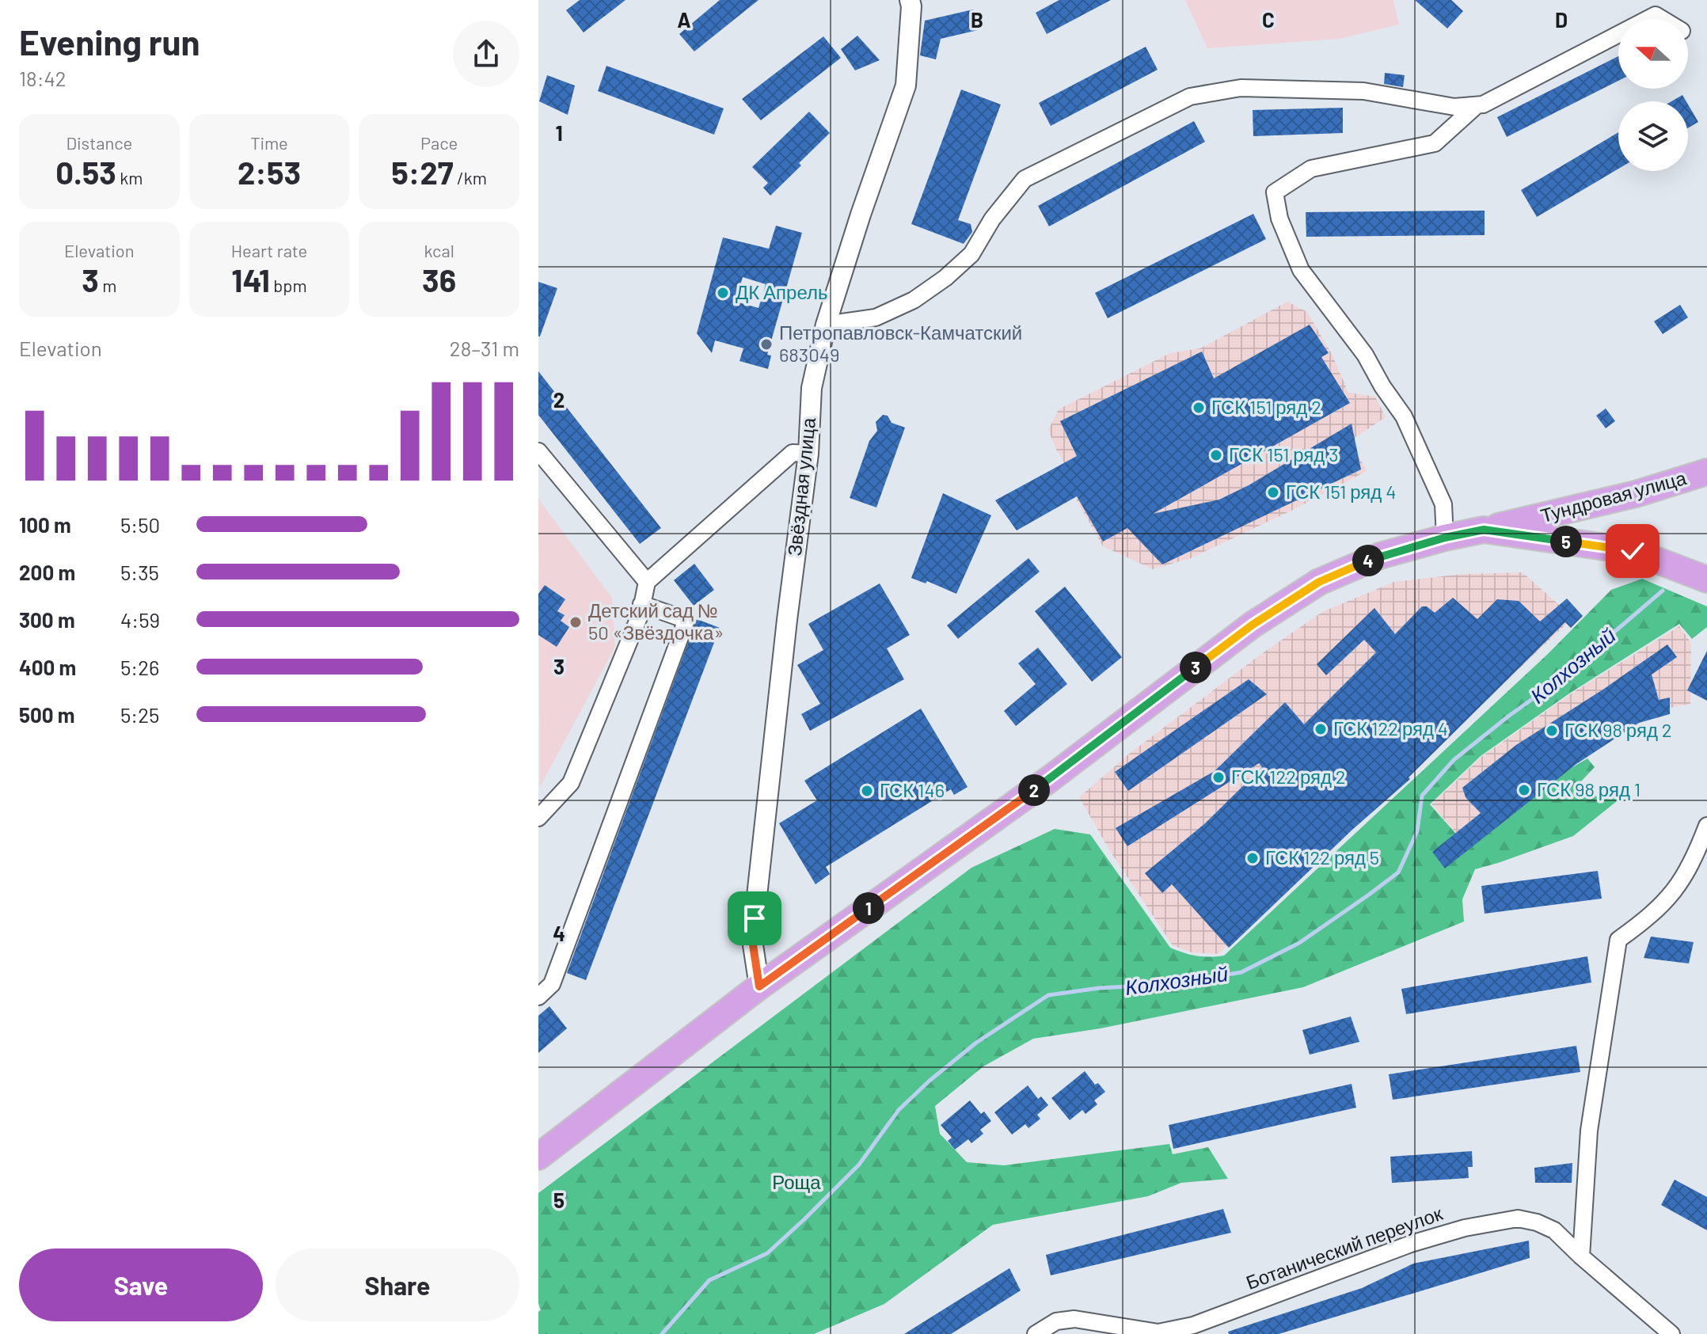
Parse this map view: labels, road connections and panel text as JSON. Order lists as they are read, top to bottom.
{
  "streets": {
    "main road": ["Тундровая улица"],
    "street": ["Звёздная улица", "Ботанический переулок"]
  },
  "crossings": [
    ["Звёздная улица", "Тундровая улица"]
  ],
  "water": ["Колхозный"],
  "parks": ["Роща"],
  "places": [
    "ДК Апрель",
    "Петропавловск-Камчатский 683049",
    "ГСК 151 ряд 2",
    "ГСК 151 ряд 3",
    "ГСК 151 ряд 4",
    "Детский сад № 50 «Звёздочка»",
    "ГСК 122 ряд 4",
    "ГСК 98 ряд 2",
    "ГСК 122 ряд 2",
    "ГСК 98 ряд 1",
    "ГСК 146",
    "ГСК 122 ряд 5"
  ],
  "north": "left",
  "page": {
    "heading": ["Evening run", "18:42"],
    "stats": [
      ["Distance", "0.53 km"],
      ["Time", "2:53"],
      ["Pace", "5:27 /km"],
      ["Elevation", "3 m"],
      ["Heart rate", "141 bpm"],
      ["kcal", "36"]
    ],
    "chart": ["Elevation", "28–31 m"],
    "list": [
      {
        "name": "100 m",
        "note": "5:50"
      },
      {
        "name": "200 m",
        "note": "5:35"
      },
      {
        "name": "300 m",
        "note": "4:59"
      },
      {
        "name": "400 m",
        "note": "5:26"
      },
      {
        "name": "500 m",
        "note": "5:25"
      }
    ],
    "pins": [
      "5",
      "4",
      "3",
      "2",
      "1"
    ],
    "buttons": ["Save", "Share"]
  },
  "grid": {
    "columns": [
      "A",
      "B",
      "C",
      "D"
    ],
    "rows": [
      "1",
      "2",
      "3",
      "4",
      "5"
    ]
  }
}
